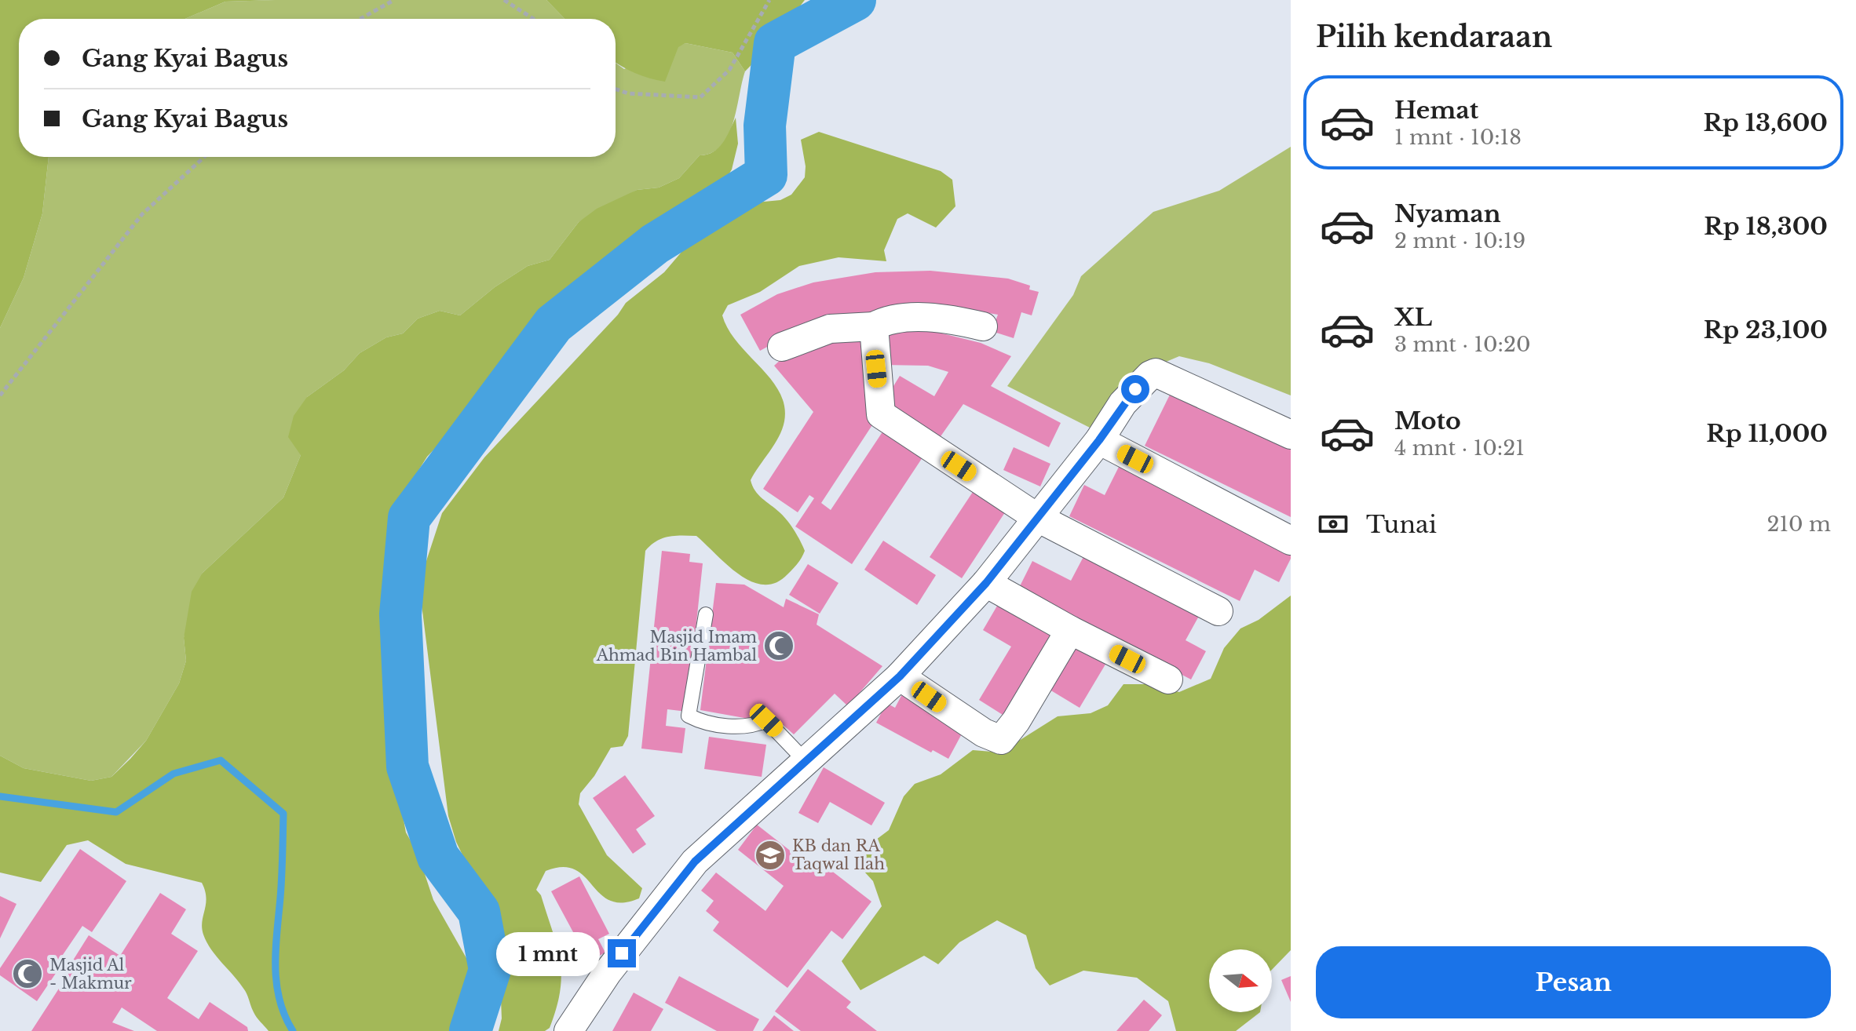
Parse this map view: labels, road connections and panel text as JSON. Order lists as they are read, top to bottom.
{
  "places": {
    "mosque": ["Masjid Imam Ahmad Bin Hambal", "Masjid Al - Makmur"],
    "school or university": ["KB dan RA Taqwal Ilah"]
  },
  "north": "right",
  "page": {
    "heading": "Pilih kendaraan",
    "banner": ["Gang Kyai Bagus", "Gang Kyai Bagus"],
    "list": [
      {
        "name": "Hemat",
        "note": "1 mnt · 10:18",
        "value": "Rp 13,600"
      },
      {
        "name": "Nyaman",
        "note": "2 mnt · 10:19",
        "value": "Rp 18,300"
      },
      {
        "name": "XL",
        "note": "3 mnt · 10:20",
        "value": "Rp 23,100"
      },
      {
        "name": "Moto",
        "note": "4 mnt · 10:21",
        "value": "Rp 11,000"
      }
    ],
    "pay": ["Tunai", "210 m"],
    "bubble": "1 mnt",
    "buttons": "Pesan"
  }
}
